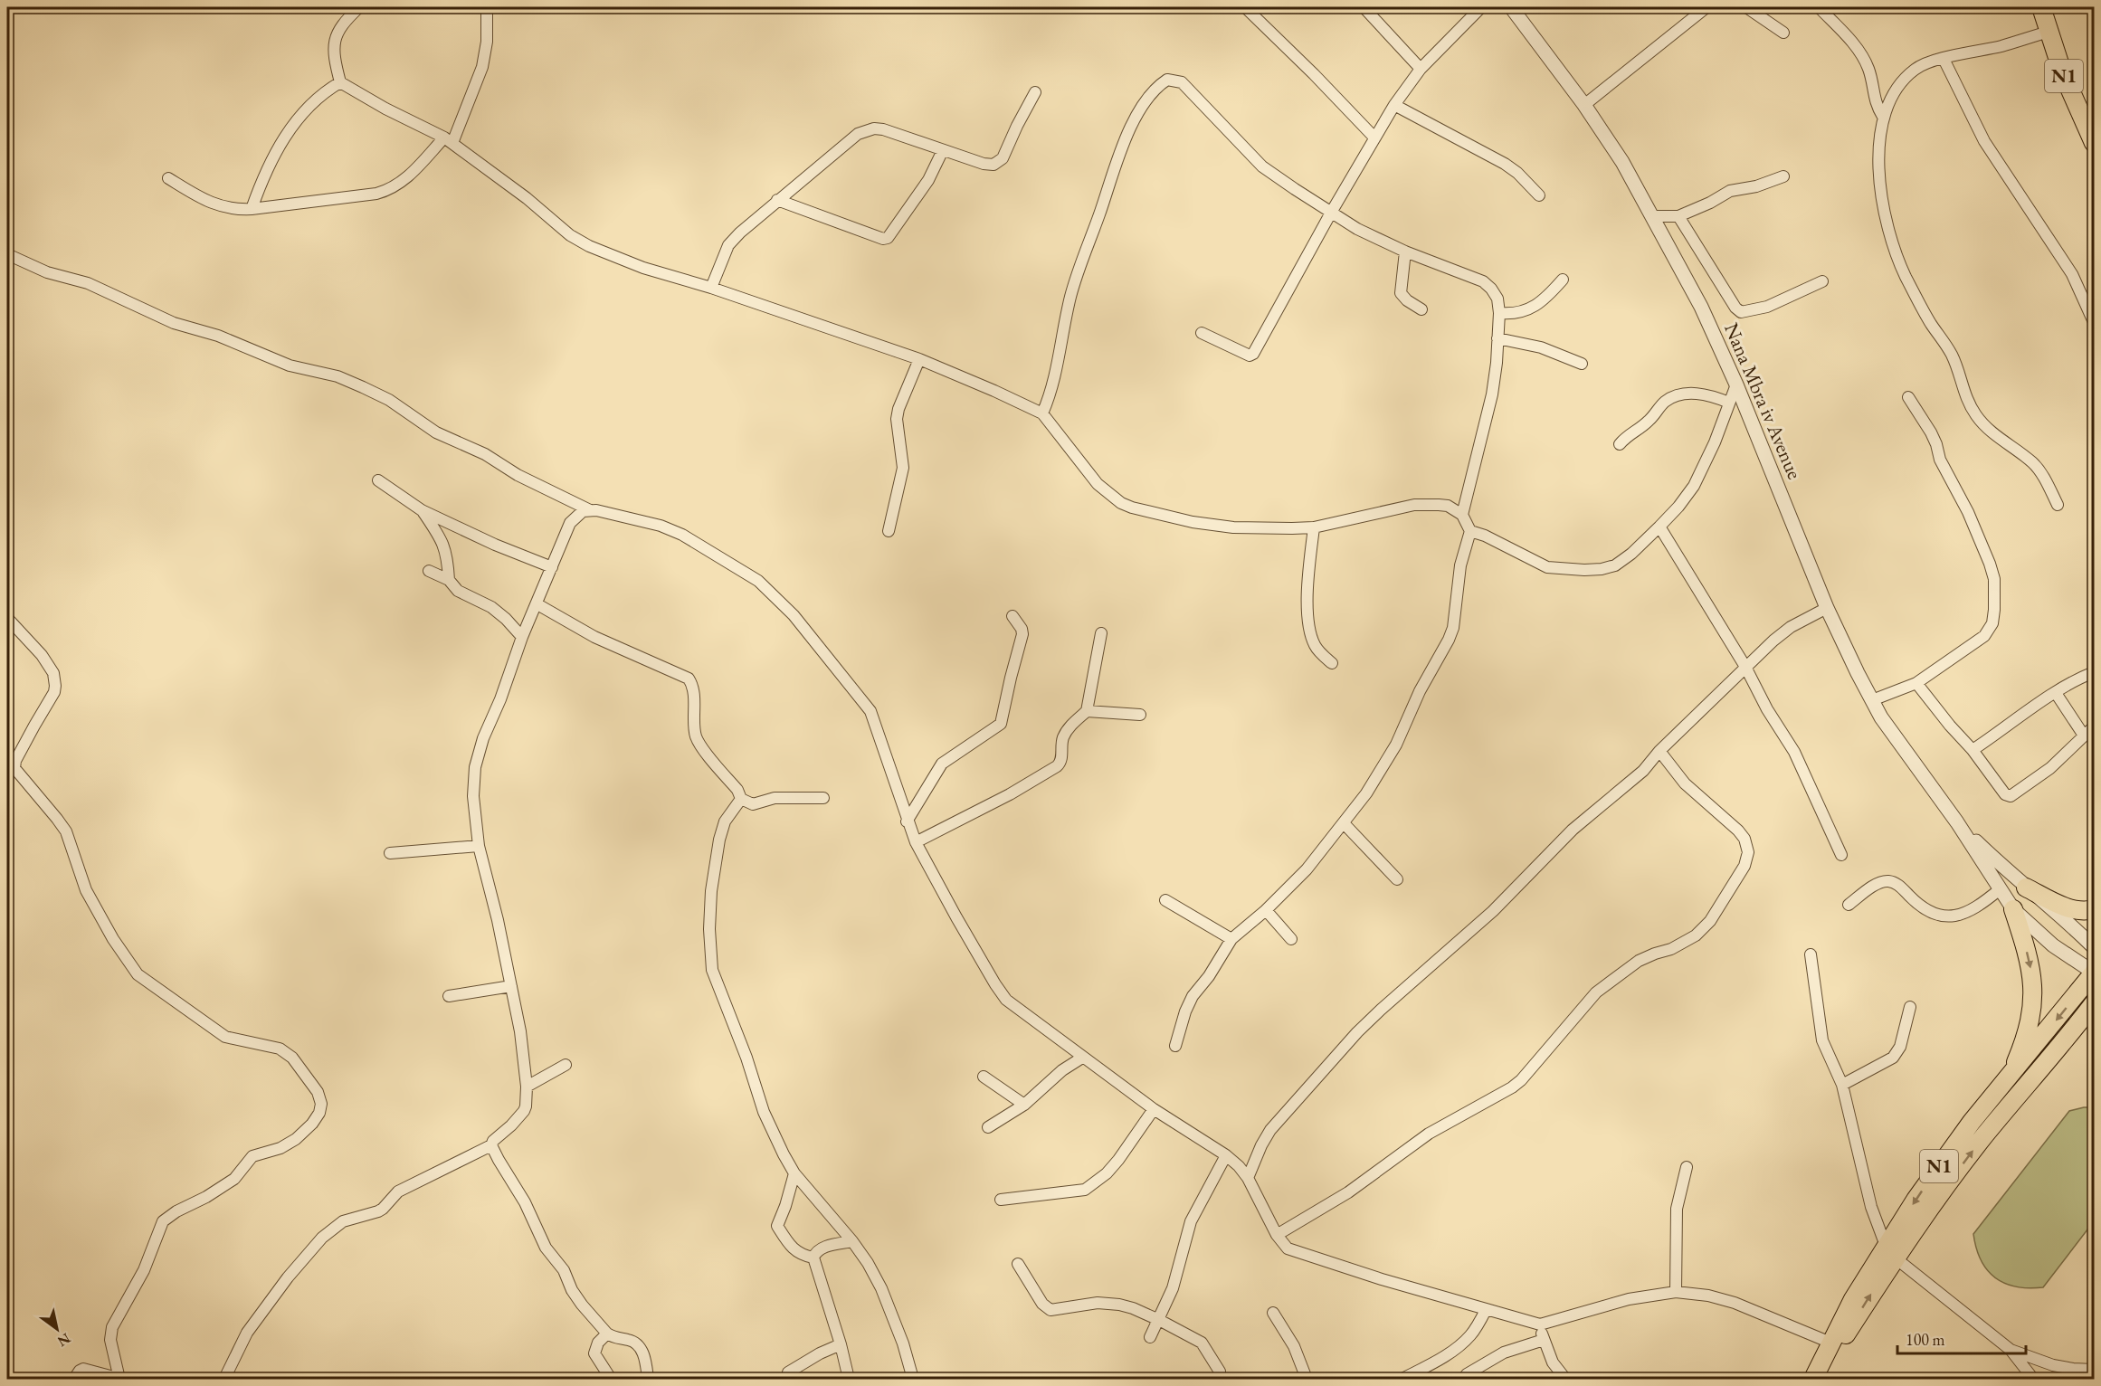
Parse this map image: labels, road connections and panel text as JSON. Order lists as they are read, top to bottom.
{
  "streets": {
    "highway": ["N1"],
    "street": ["Nana Mbra ⅳ Avenue"]
  },
  "scale_bar": "100 m",
  "north": "bottom right"
}
